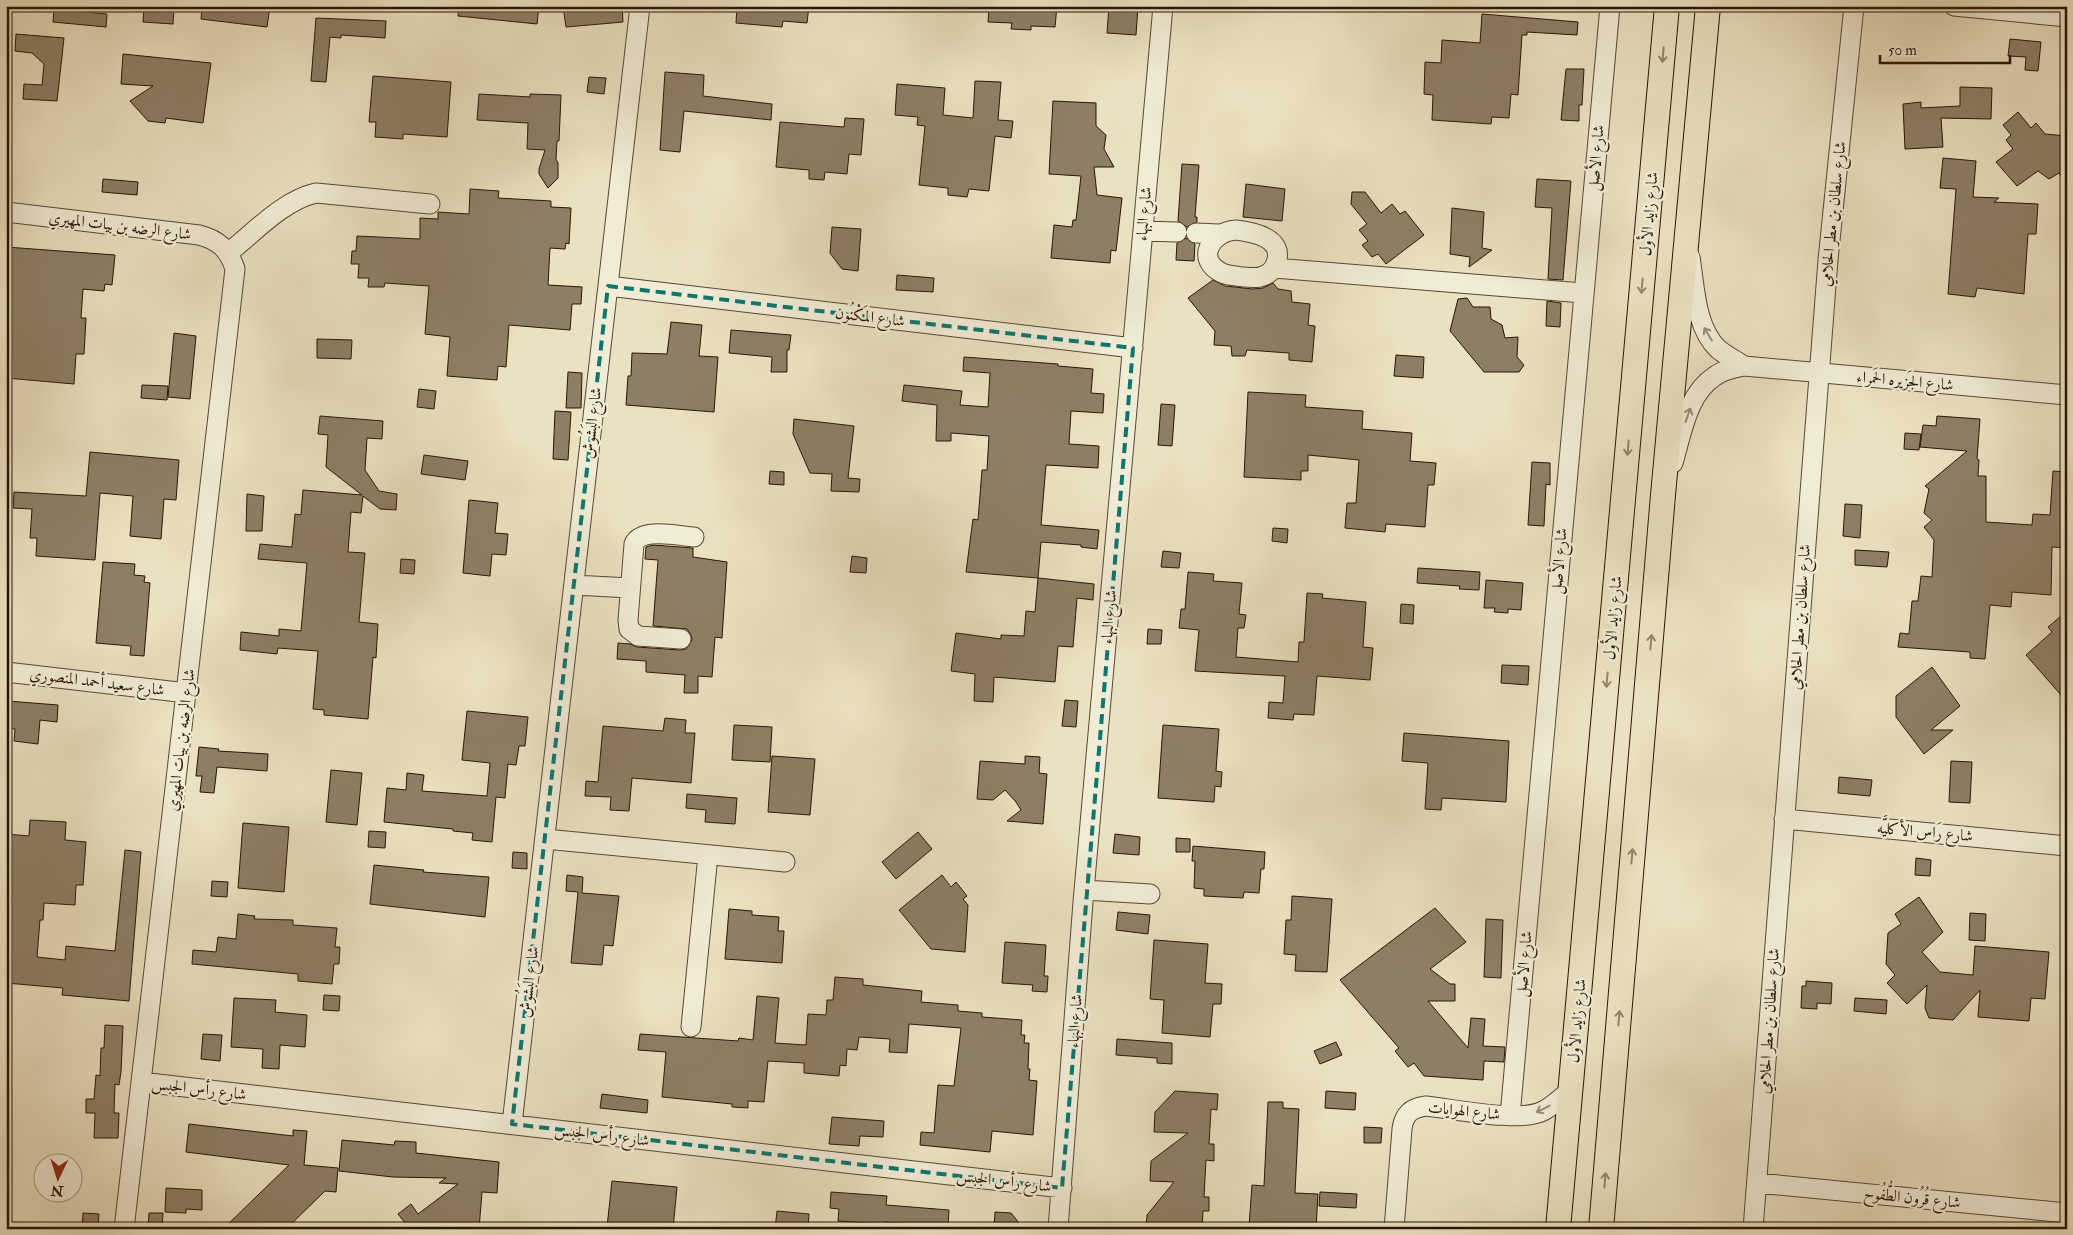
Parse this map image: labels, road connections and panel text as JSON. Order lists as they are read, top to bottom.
{
  "streets": {
    "main road": ["شارع زايد الأول"],
    "street": [
      "شارع الأصل",
      "شارع البهاء",
      "شارع سلطان بن مطر الحلامي",
      "شارع الرضه بن بيات المهيري",
      "شارع المَكْنُون",
      "شارع الجَزيره الحَمراء",
      "شارع البَشُوش",
      "شارع سعيد أحمد المنصوري",
      "شارع رَاس الأكليَّه",
      "شارع رأس الجبس",
      "شارع الهوايات",
      "شارع قُرُون الطُّفُوح"
    ]
  },
  "crossings": [
    ["شارع الأصل", "شارع الهوايات"],
    ["شارع البهاء", "شارع المَكْنُون"],
    ["شارع البهاء", "شارع رأس الجبس"],
    ["شارع زايد الأول", "شارع الهوايات"],
    ["شارع سلطان بن مطر الحلامي", "شارع الجَزيره الحَمراء"],
    ["شارع سلطان بن مطر الحلامي", "شارع رَاس الأكليَّه"],
    ["شارع سلطان بن مطر الحلامي", "شارع قُرُون الطُّفُوح"],
    ["شارع الرضه بن بيات المهيري", "شارع سعيد أحمد المنصوري"],
    ["شارع الرضه بن بيات المهيري", "شارع رأس الجبس"],
    ["شارع المَكْنُون", "شارع البَشُوش"],
    ["شارع البَشُوش", "شارع رأس الجبس"]
  ],
  "one_way": ["شارع الجَزيره الحَمراء"],
  "scale_bar": "50 m",
  "north": "bottom"
}
